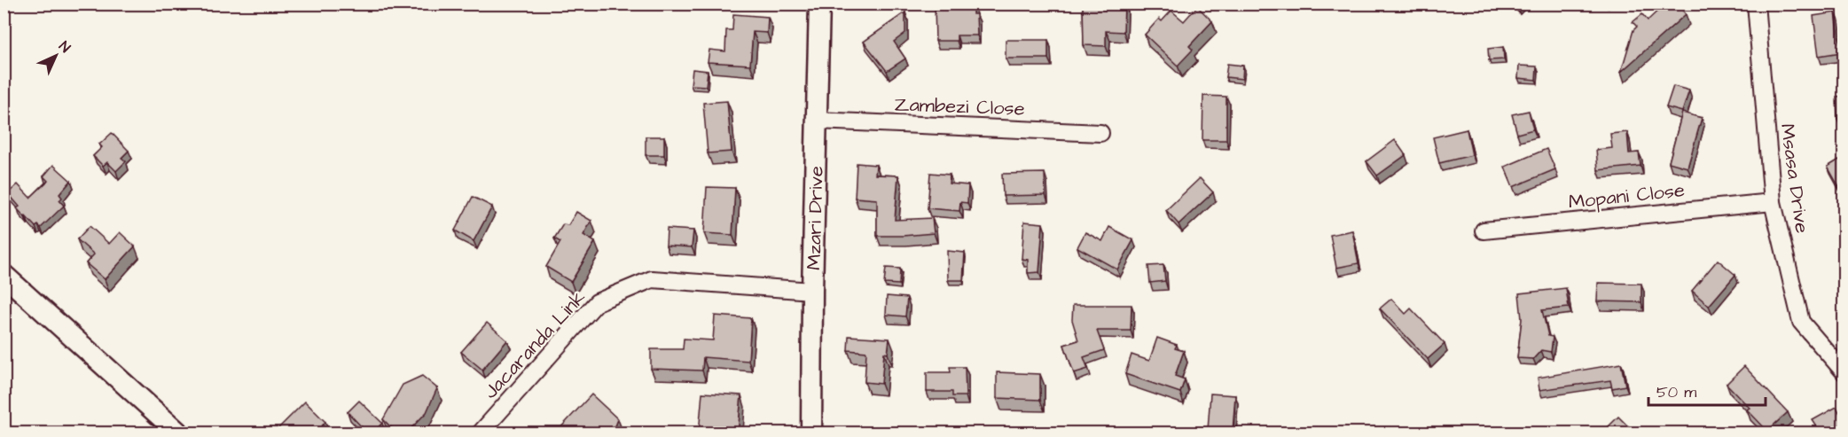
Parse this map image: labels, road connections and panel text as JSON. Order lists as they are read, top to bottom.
{
  "streets": {
    "street": [
      "Zambezi Close",
      "Msasa Drive",
      "Mopani Close",
      "Mzari Drive",
      "Jacaranda Link"
    ]
  },
  "crossings": [
    ["Zambezi Close", "Mzari Drive"],
    ["Msasa Drive", "Mopani Close"],
    ["Mzari Drive", "Jacaranda Link"]
  ],
  "scale_bar": "50 m",
  "north": "top right"
}
